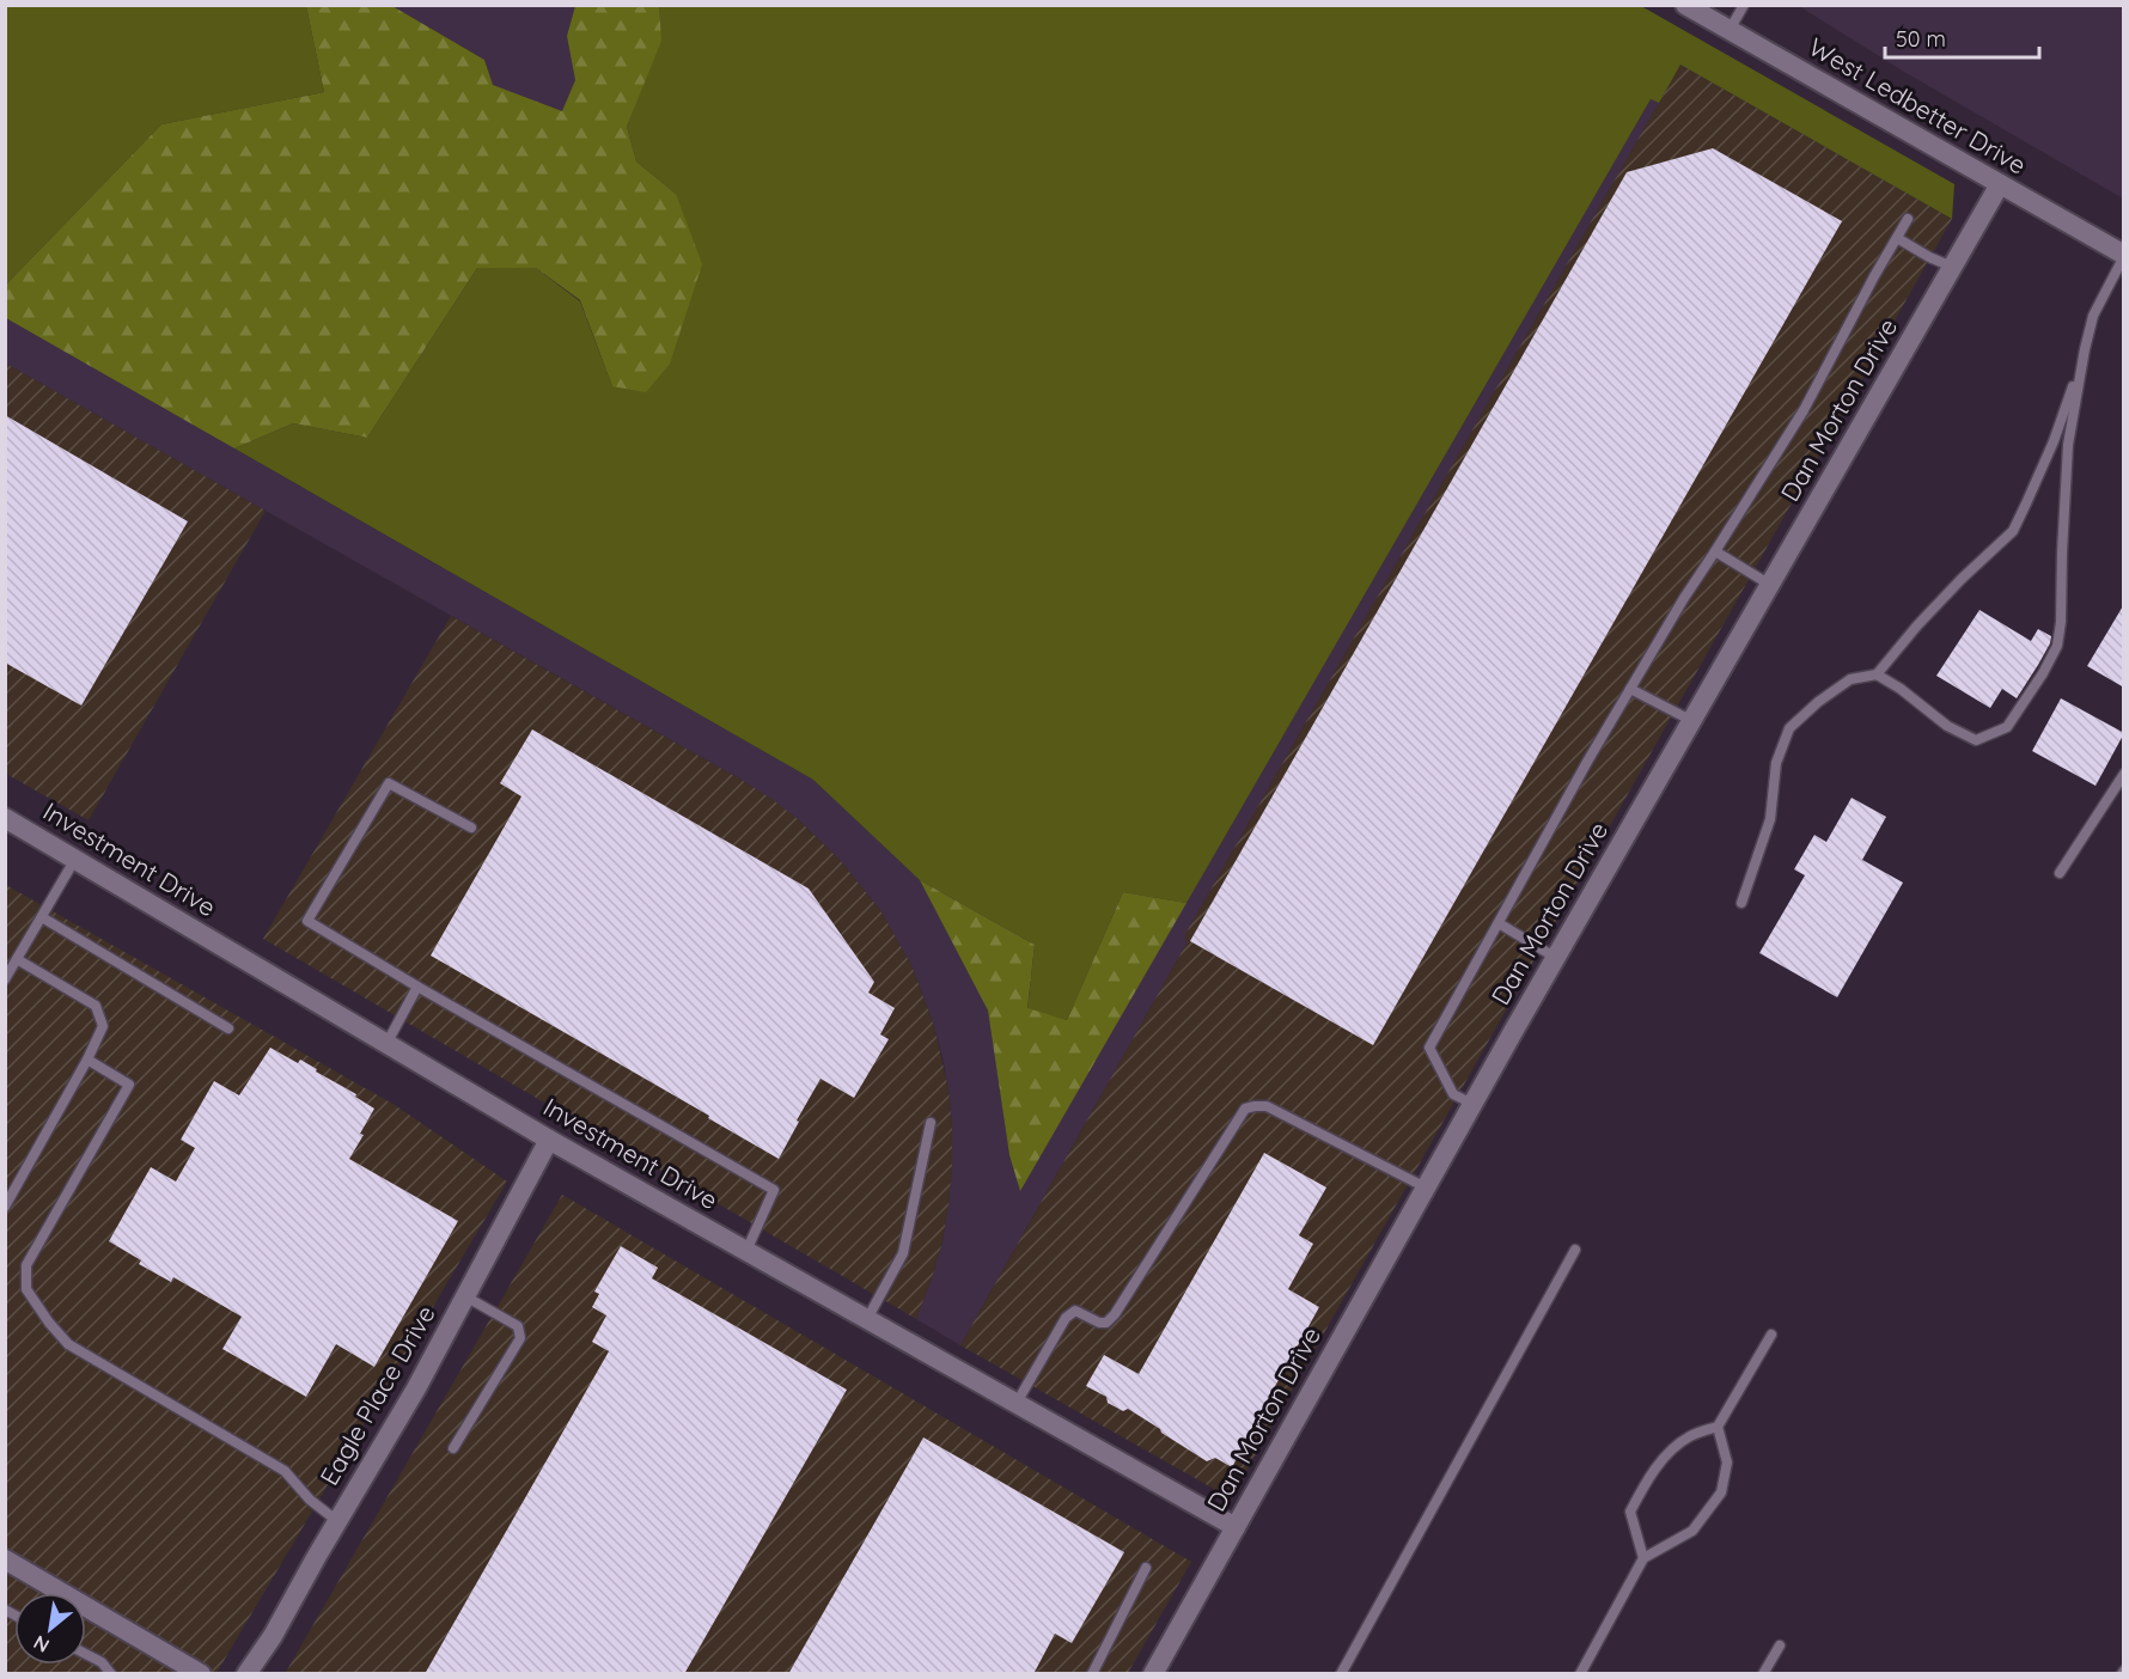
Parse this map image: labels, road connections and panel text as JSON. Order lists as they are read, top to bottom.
{
  "streets": {
    "street": [
      "West Ledbetter Drive",
      "Dan Morton Drive",
      "Investment Drive",
      "Eagle Place Drive"
    ]
  },
  "crossings": [
    ["West Ledbetter Drive", "Dan Morton Drive"],
    ["Dan Morton Drive", "Investment Drive"],
    ["Investment Drive", "Eagle Place Drive"]
  ],
  "scale_bar": "50 m",
  "north": "bottom left"
}
